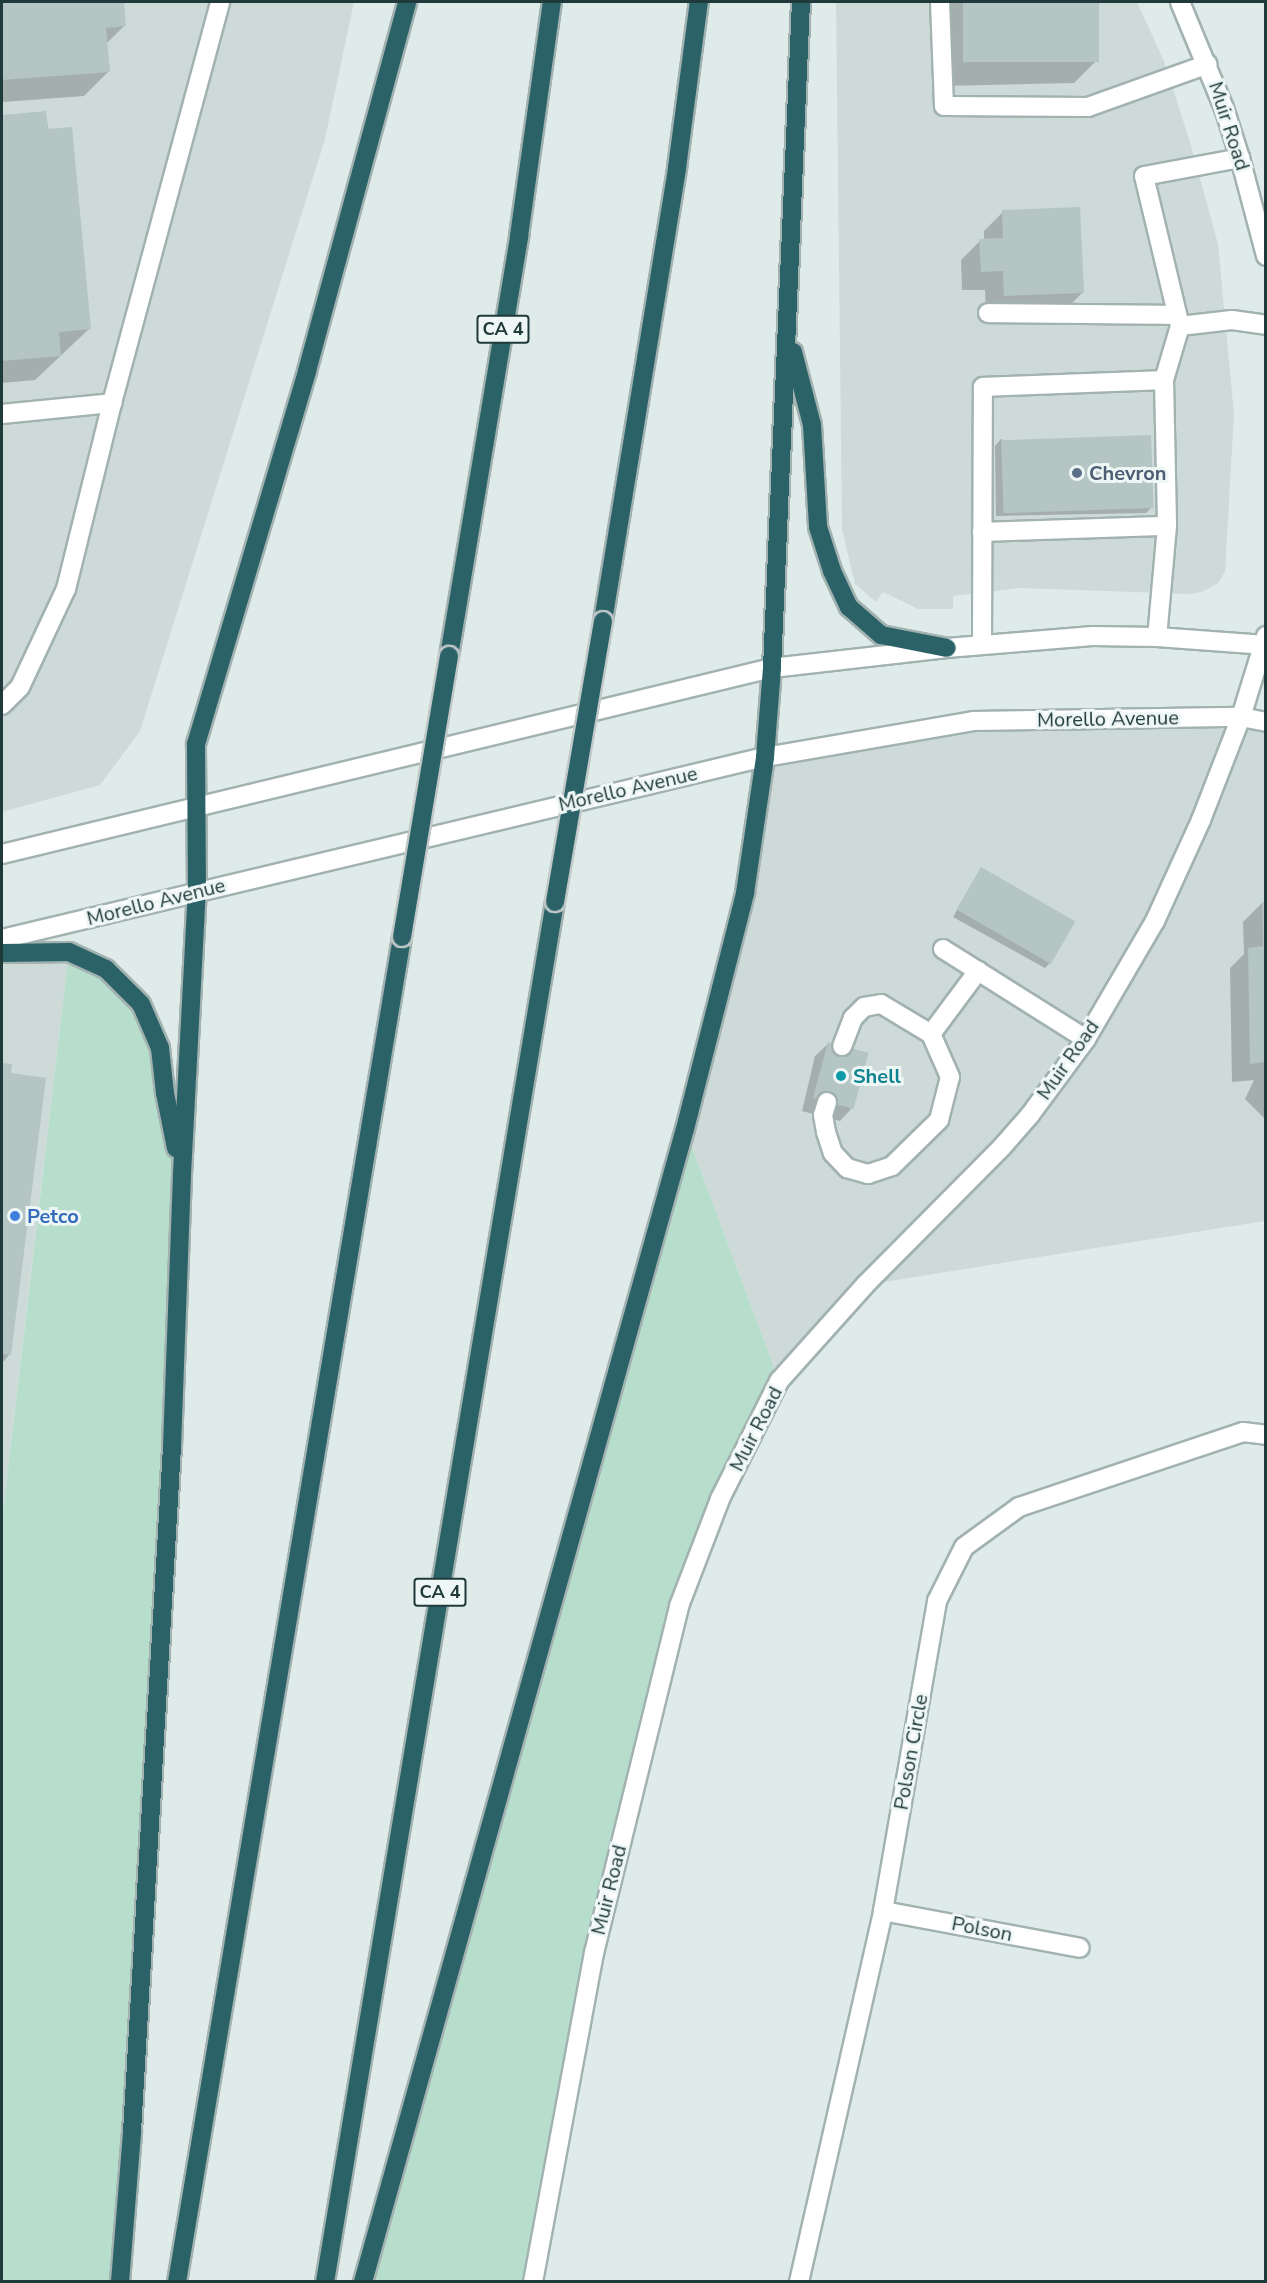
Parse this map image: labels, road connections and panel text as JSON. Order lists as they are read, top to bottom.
{
  "streets": {
    "highway": ["CA 4"],
    "street": [
      "Muir Road",
      "Morello Avenue",
      "Polson Circle",
      "Polson"
    ]
  },
  "crossings": [
    ["Muir Road", "Morello Avenue"],
    ["Polson Circle", "Polson"]
  ],
  "places": ["Chevron", "Shell", "Petco"]
}
